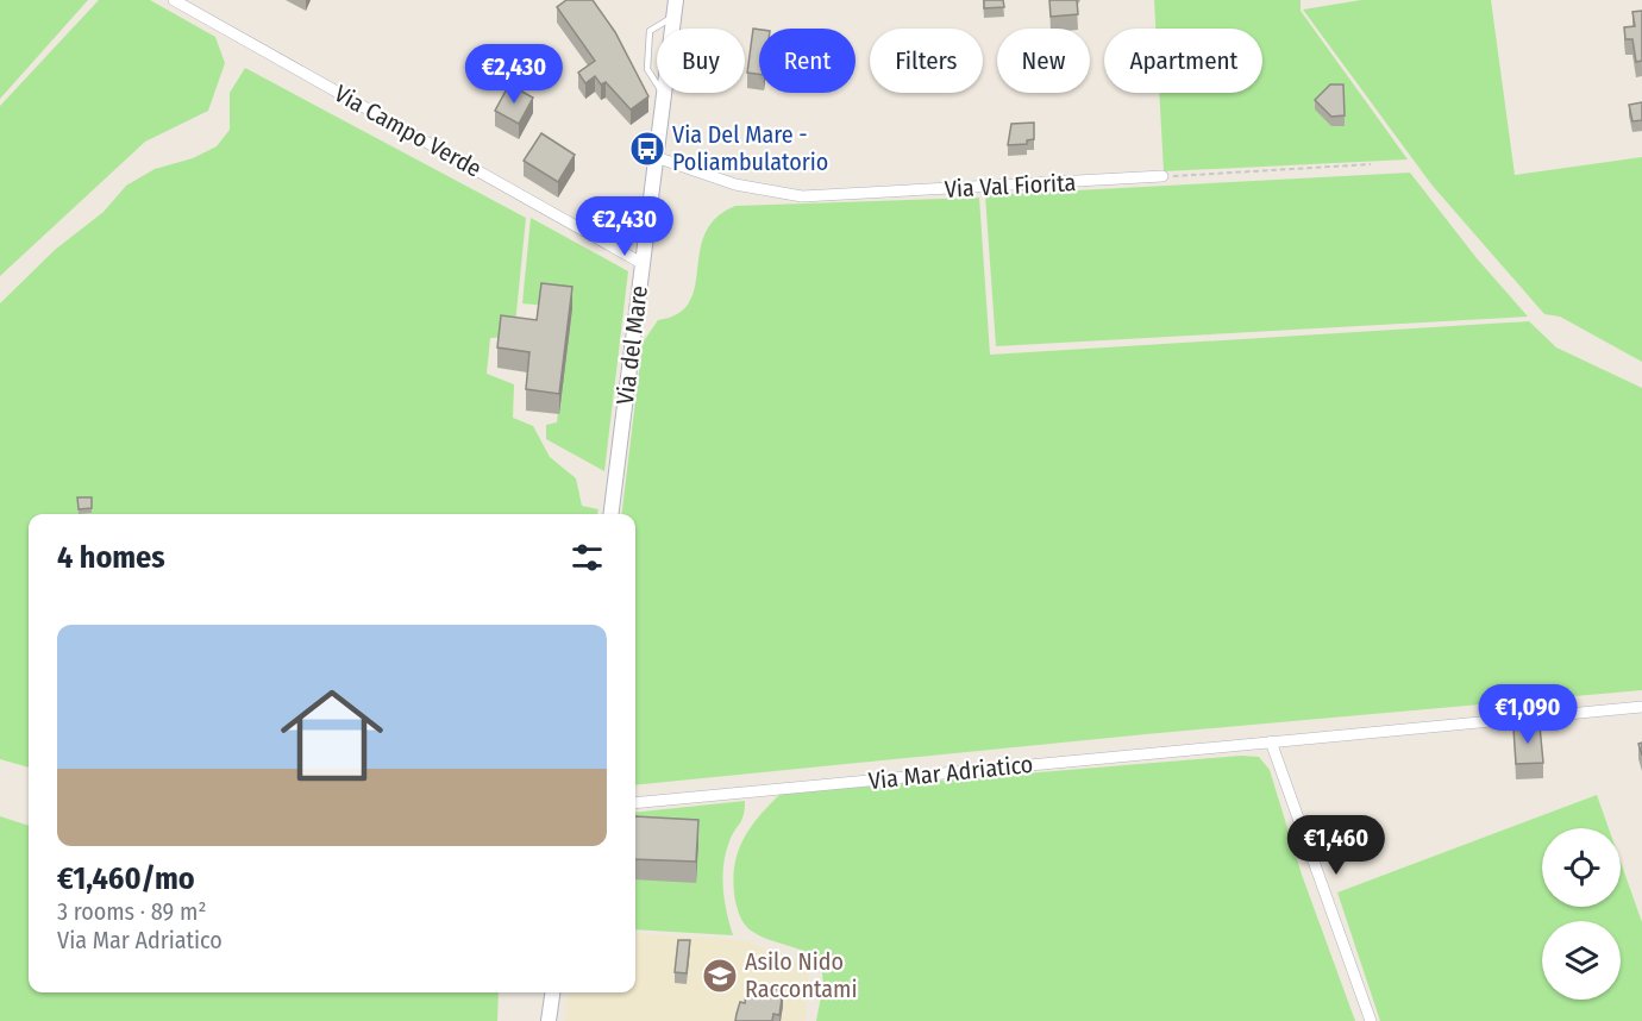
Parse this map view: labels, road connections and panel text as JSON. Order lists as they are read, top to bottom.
{
  "streets": {
    "main road": ["Via del Mare"],
    "street": ["Via Campo Verde", "Via Val Fiorita", "Via Mar Adriatico"]
  },
  "crossings": [
    ["Via Campo Verde", "Via del Mare"],
    ["Via Val Fiorita", "Via del Mare"]
  ],
  "places": {
    "bus stop": ["Via Del Mare - Poliambulatorio"],
    "school or university": ["Asilo Nido Raccontami"]
  },
  "page": {
    "chip": [
      "Buy",
      "Rent",
      "Filters",
      "New",
      "Apartment"
    ],
    "price": [
      "€2,430",
      "€2,430",
      "€1,090",
      "€1,460"
    ],
    "heading": "4 homes",
    "list": [
      {
        "name": "€1,460/mo",
        "note": "3 rooms · 89 m² · Via Mar Adriatico"
      }
    ]
  }
}
